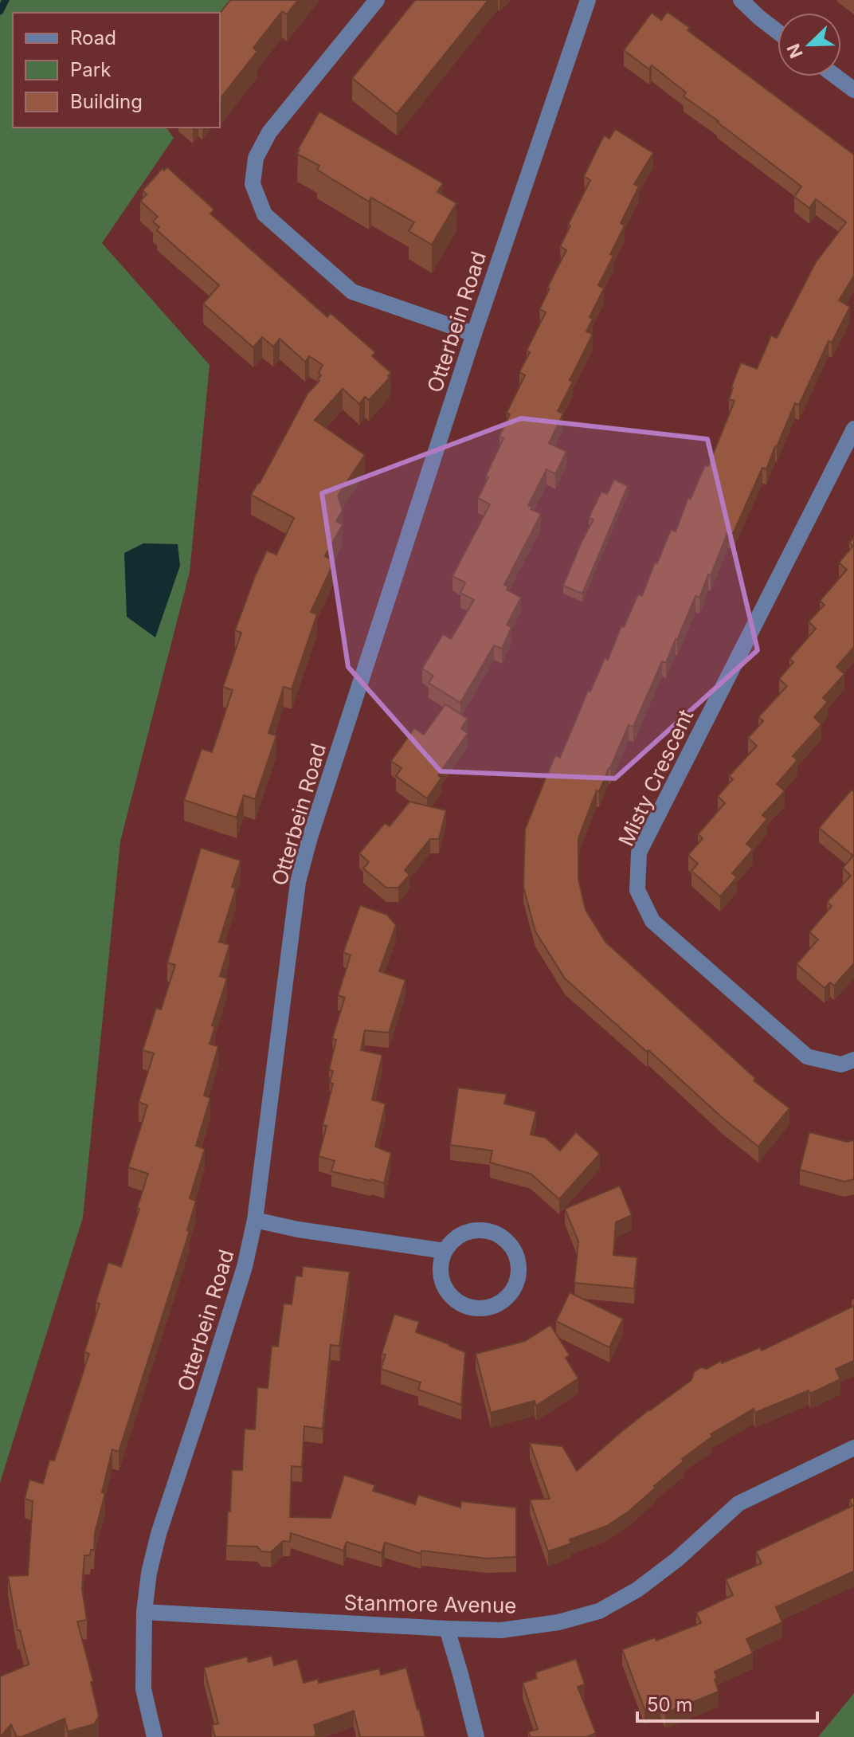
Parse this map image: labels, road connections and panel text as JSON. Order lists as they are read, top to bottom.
{
  "streets": {
    "street": ["Otterbein Road", "Misty Crescent", "Stanmore Avenue"]
  },
  "crossings": [
    ["Otterbein Road", "Stanmore Avenue"]
  ],
  "legend": ["Road", "Park", "Building"],
  "scale_bar": "50 m",
  "north": "bottom left"
}
